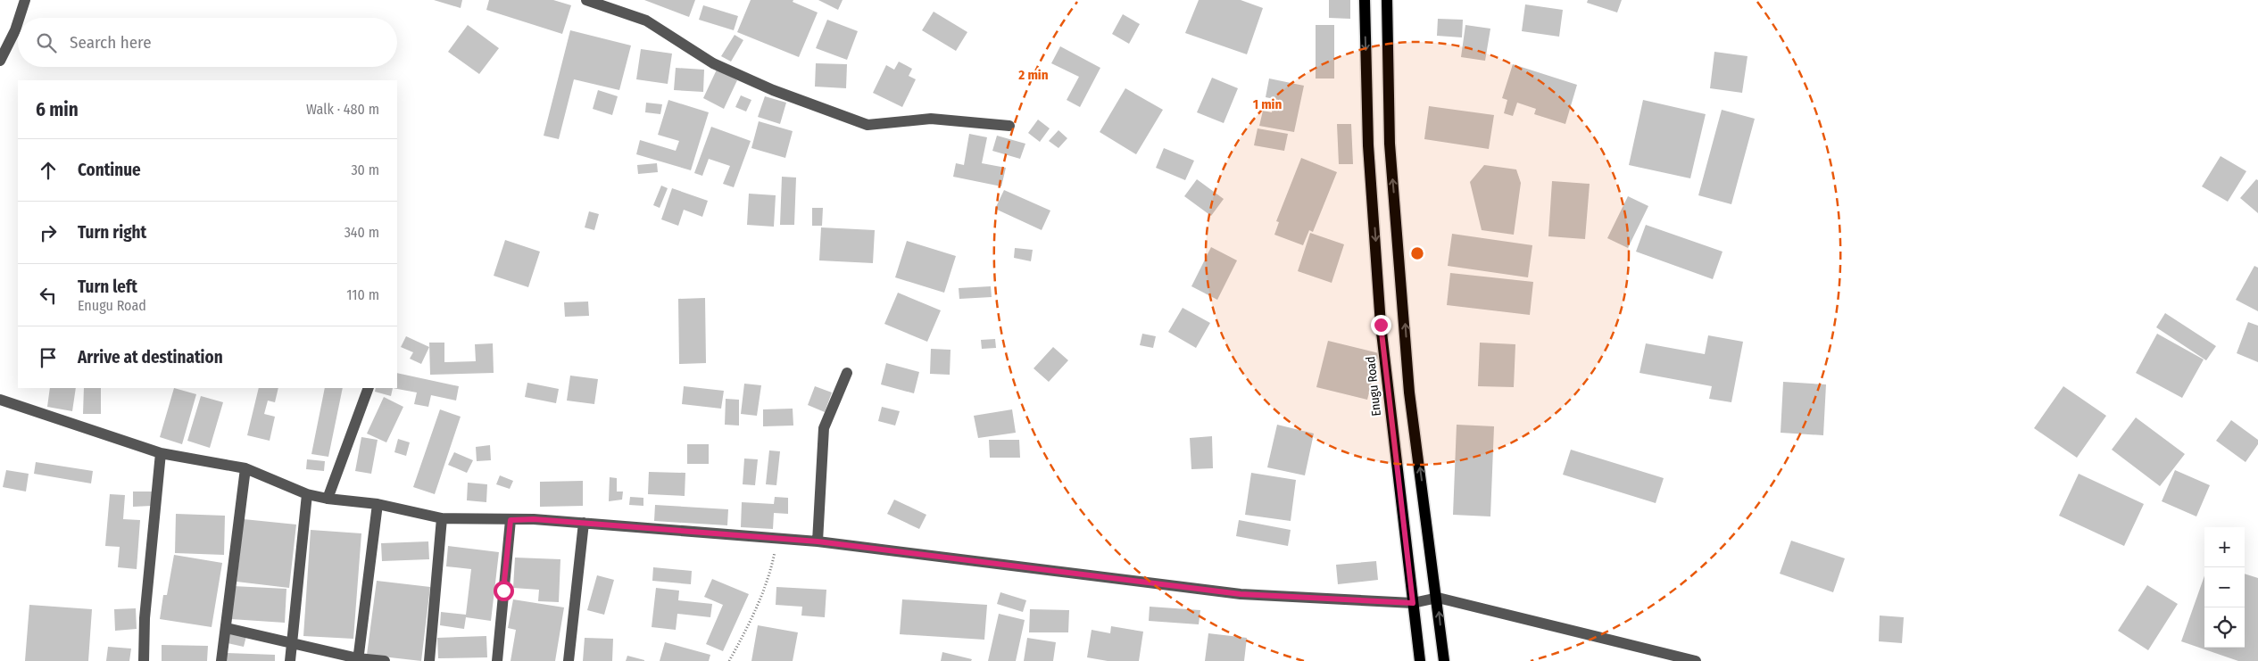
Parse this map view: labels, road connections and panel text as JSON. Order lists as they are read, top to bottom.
{
  "streets": {
    "main road": ["Enugu Road"]
  },
  "page": {
    "search": "Search here",
    "heading": ["6 min", "Walk · 480 m"],
    "list": [
      ["Continue", "30 m"],
      ["Turn right", "340 m"],
      ["Turn left", "Enugu Road", "110 m"],
      "Arrive at destination"
    ],
    "map_buttons": ["+", "−"]
  },
  "rings": ["2 min", "1 min"]
}
